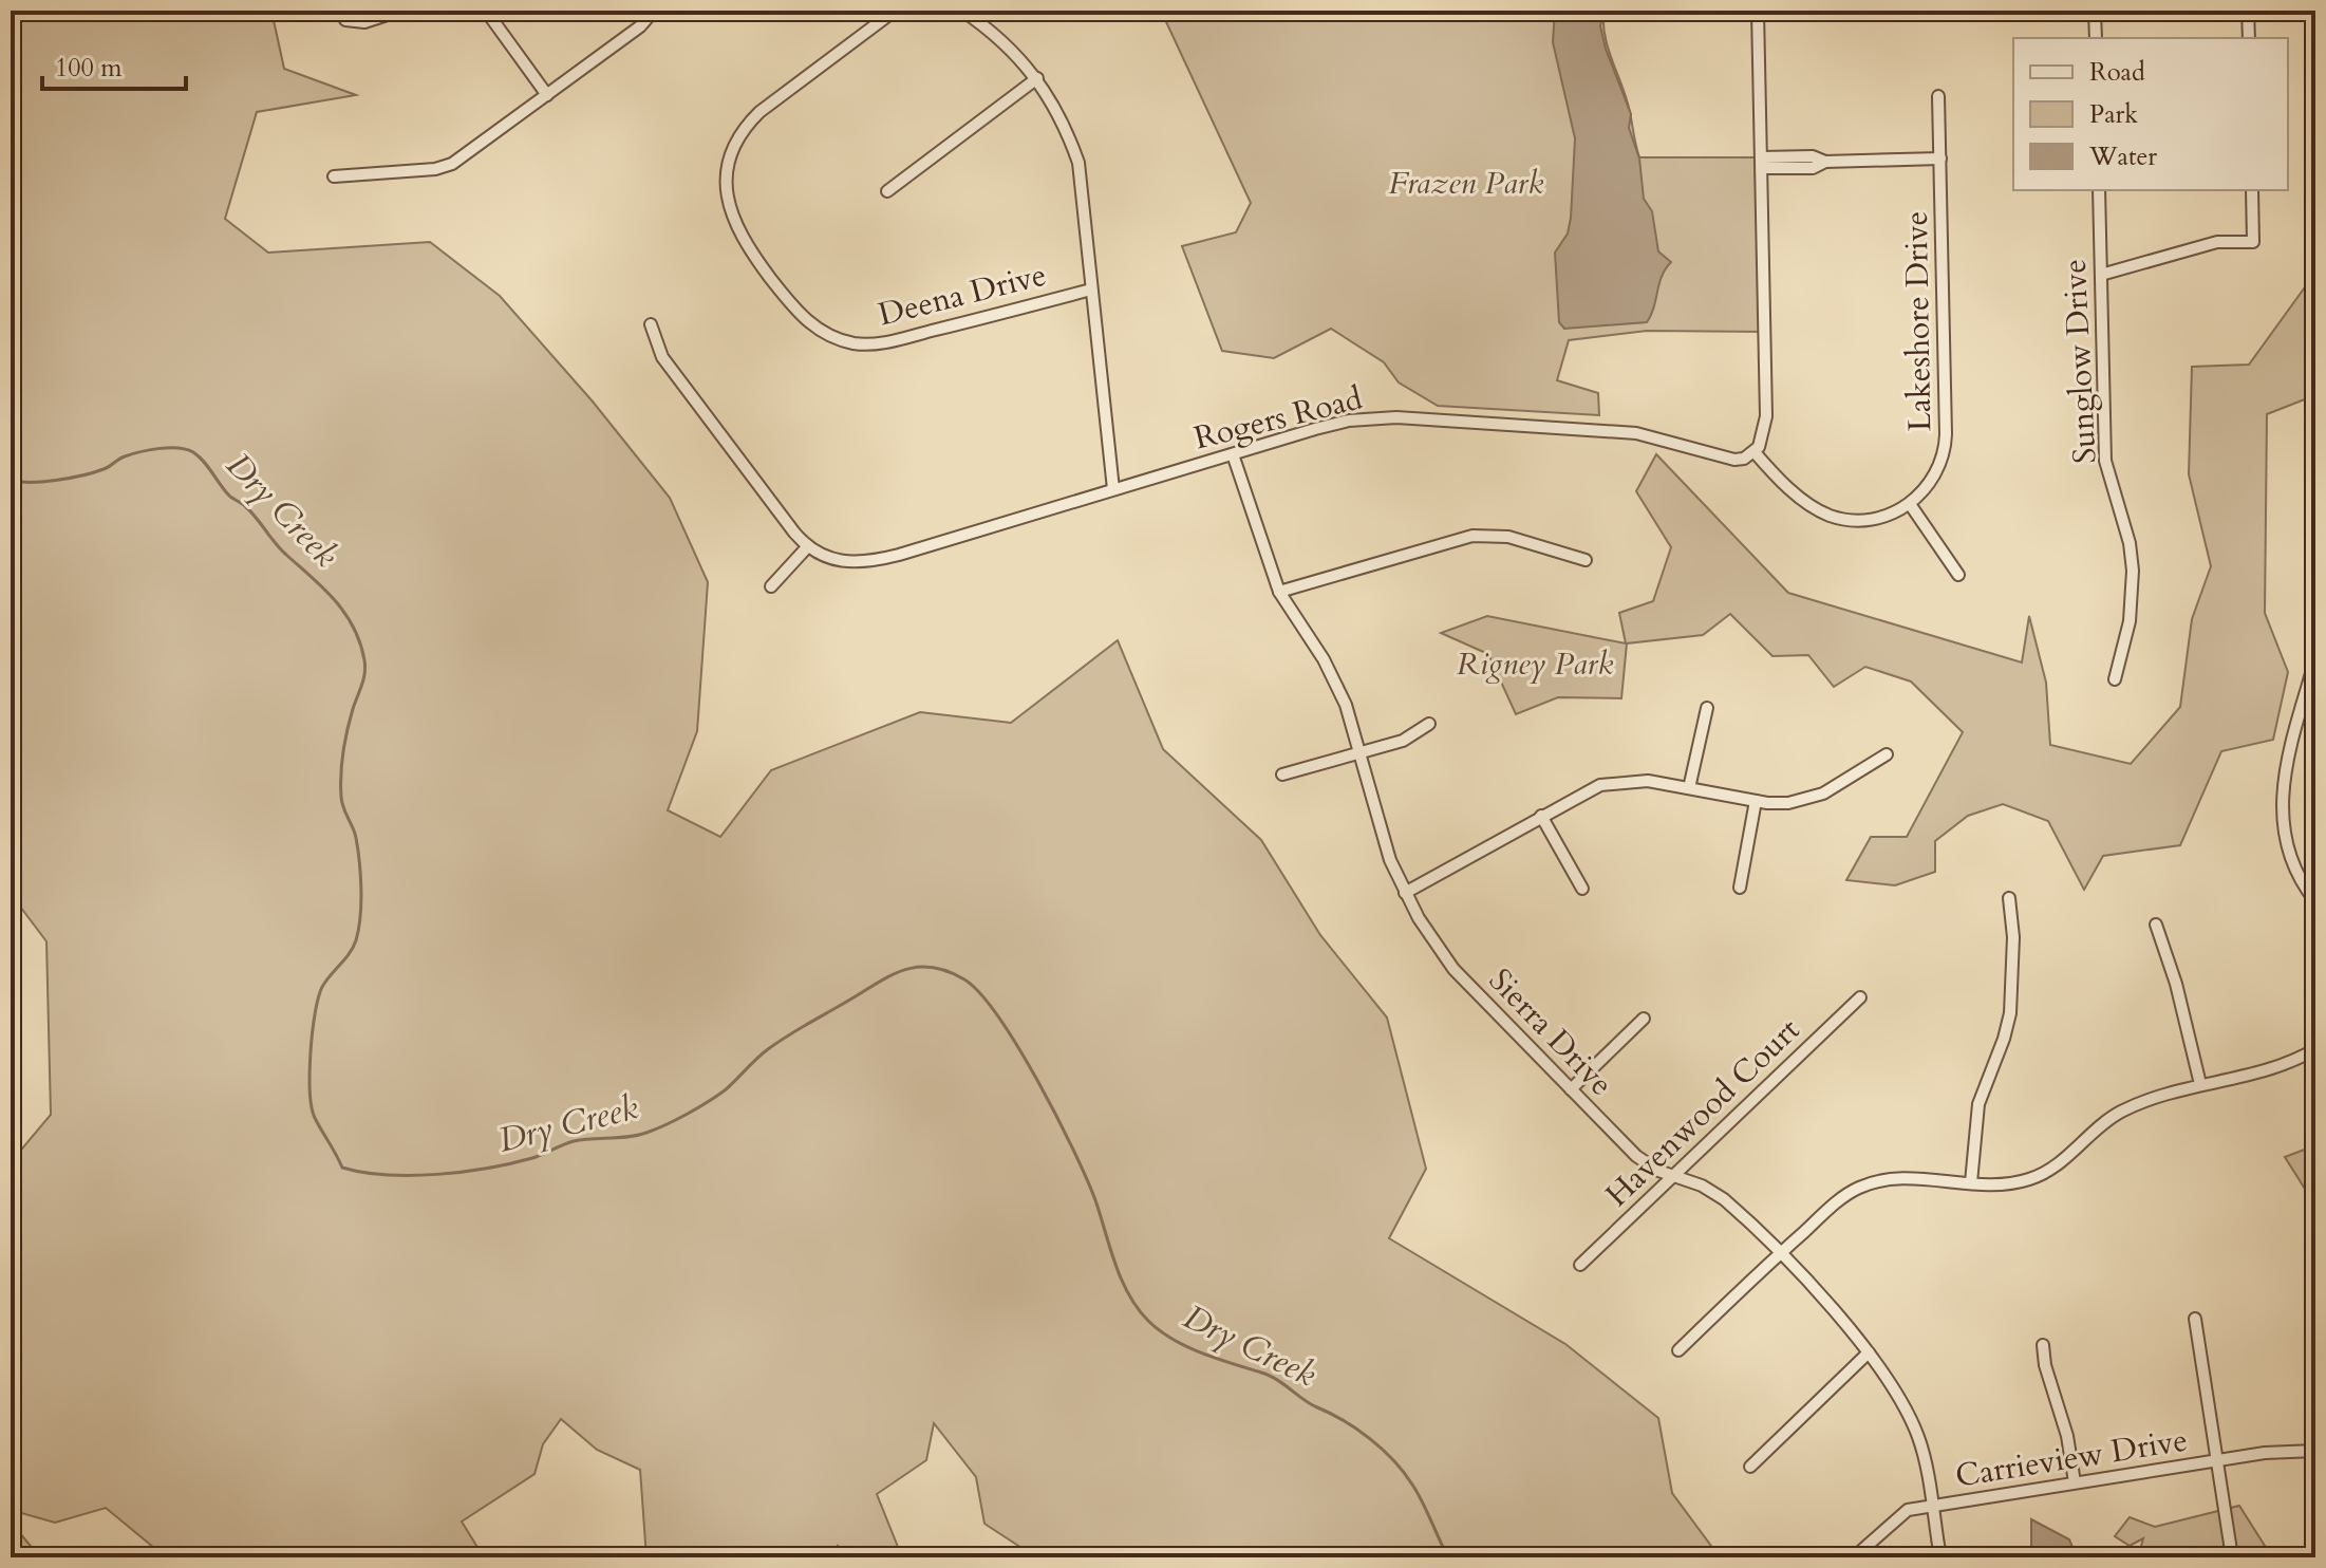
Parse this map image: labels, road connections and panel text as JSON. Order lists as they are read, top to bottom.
{
  "streets": {
    "street": [
      "Deena Drive",
      "Lakeshore Drive",
      "Sunglow Drive",
      "Rogers Road",
      "Sierra Drive",
      "Havenwood Court",
      "Carrieview Drive"
    ]
  },
  "crossings": [
    ["Rogers Road", "Sierra Drive"],
    ["Sierra Drive", "Havenwood Court"],
    ["Sierra Drive", "Carrieview Drive"]
  ],
  "water": ["Dry Creek"],
  "parks": ["Frazen Park", "Rigney Park"],
  "legend": ["Road", "Park", "Water"],
  "scale_bar": "100 m"
}
